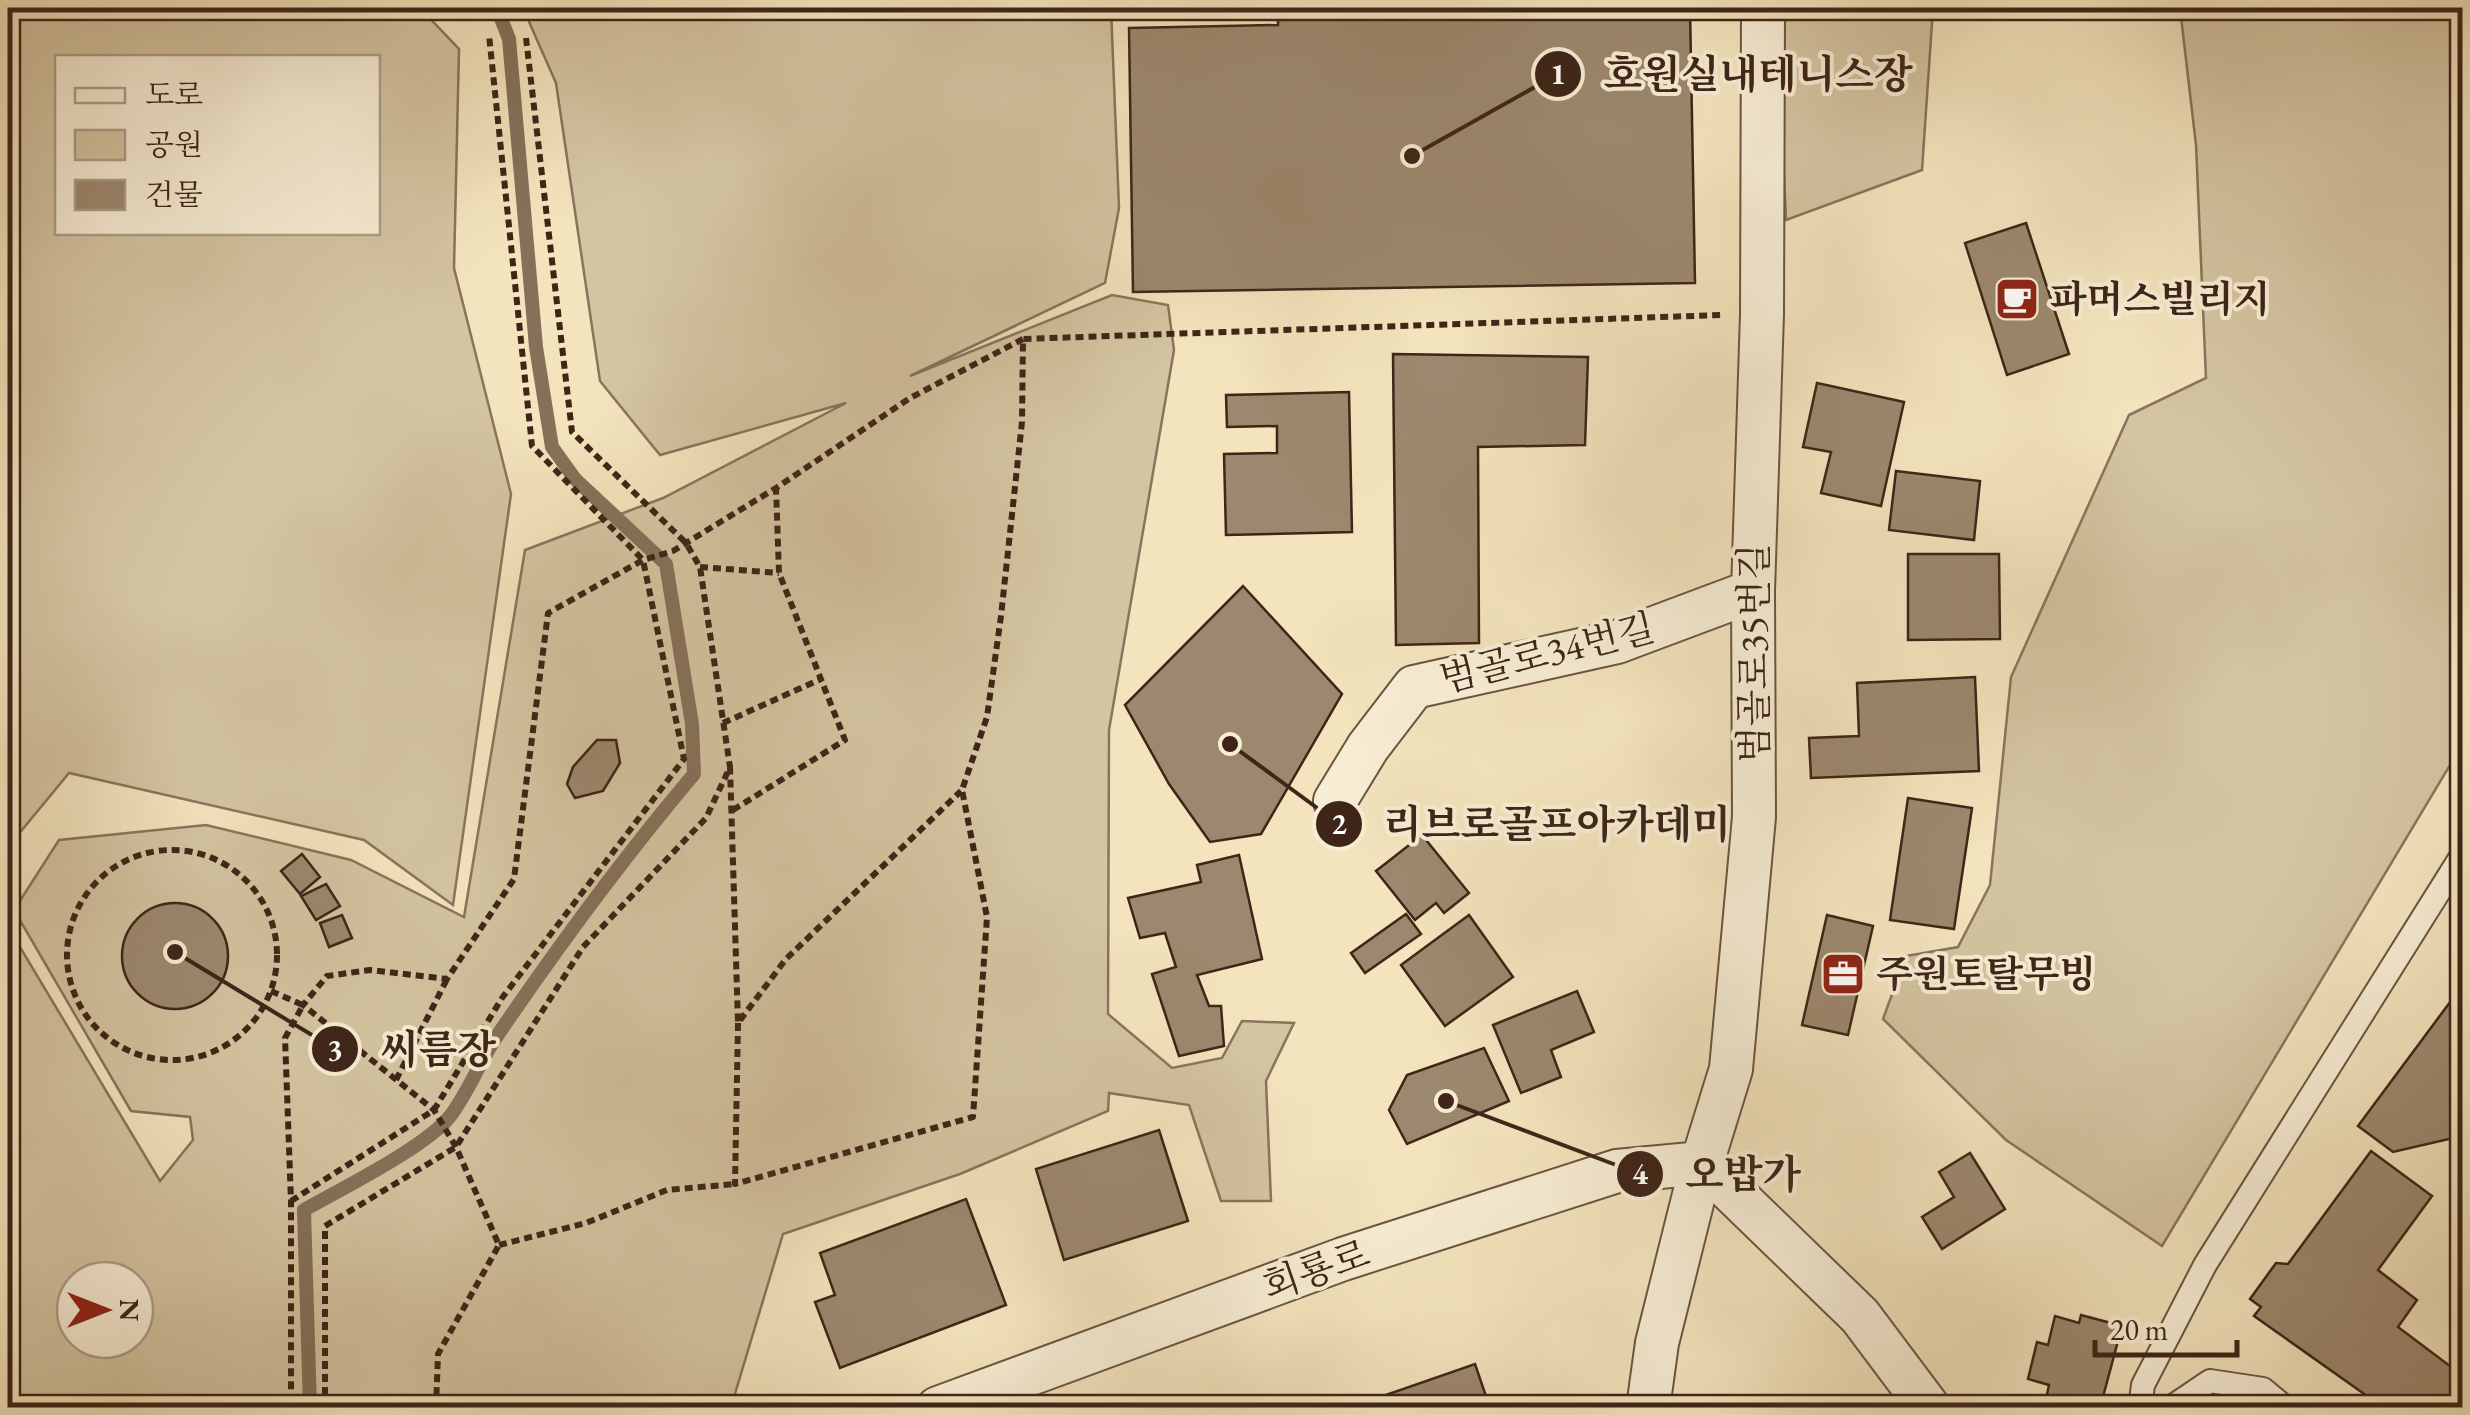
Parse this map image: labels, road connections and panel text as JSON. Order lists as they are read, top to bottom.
{
  "streets": {
    "street": ["범골로34번길", "범골로35번길", "회룡로"]
  },
  "crossings": [
    ["범골로34번길", "범골로35번길"],
    ["범골로35번길", "회룡로"]
  ],
  "places": {
    "other": [
      "호원실내테니스장",
      "리브로골프아카데미",
      "씨름장",
      "오밥가"
    ],
    "cafe": ["파머스빌리지"],
    "office": ["주원토탈무빙"]
  },
  "legend": ["도로", "공원", "건물"],
  "scale_bar": "20 m",
  "north": "right"
}
